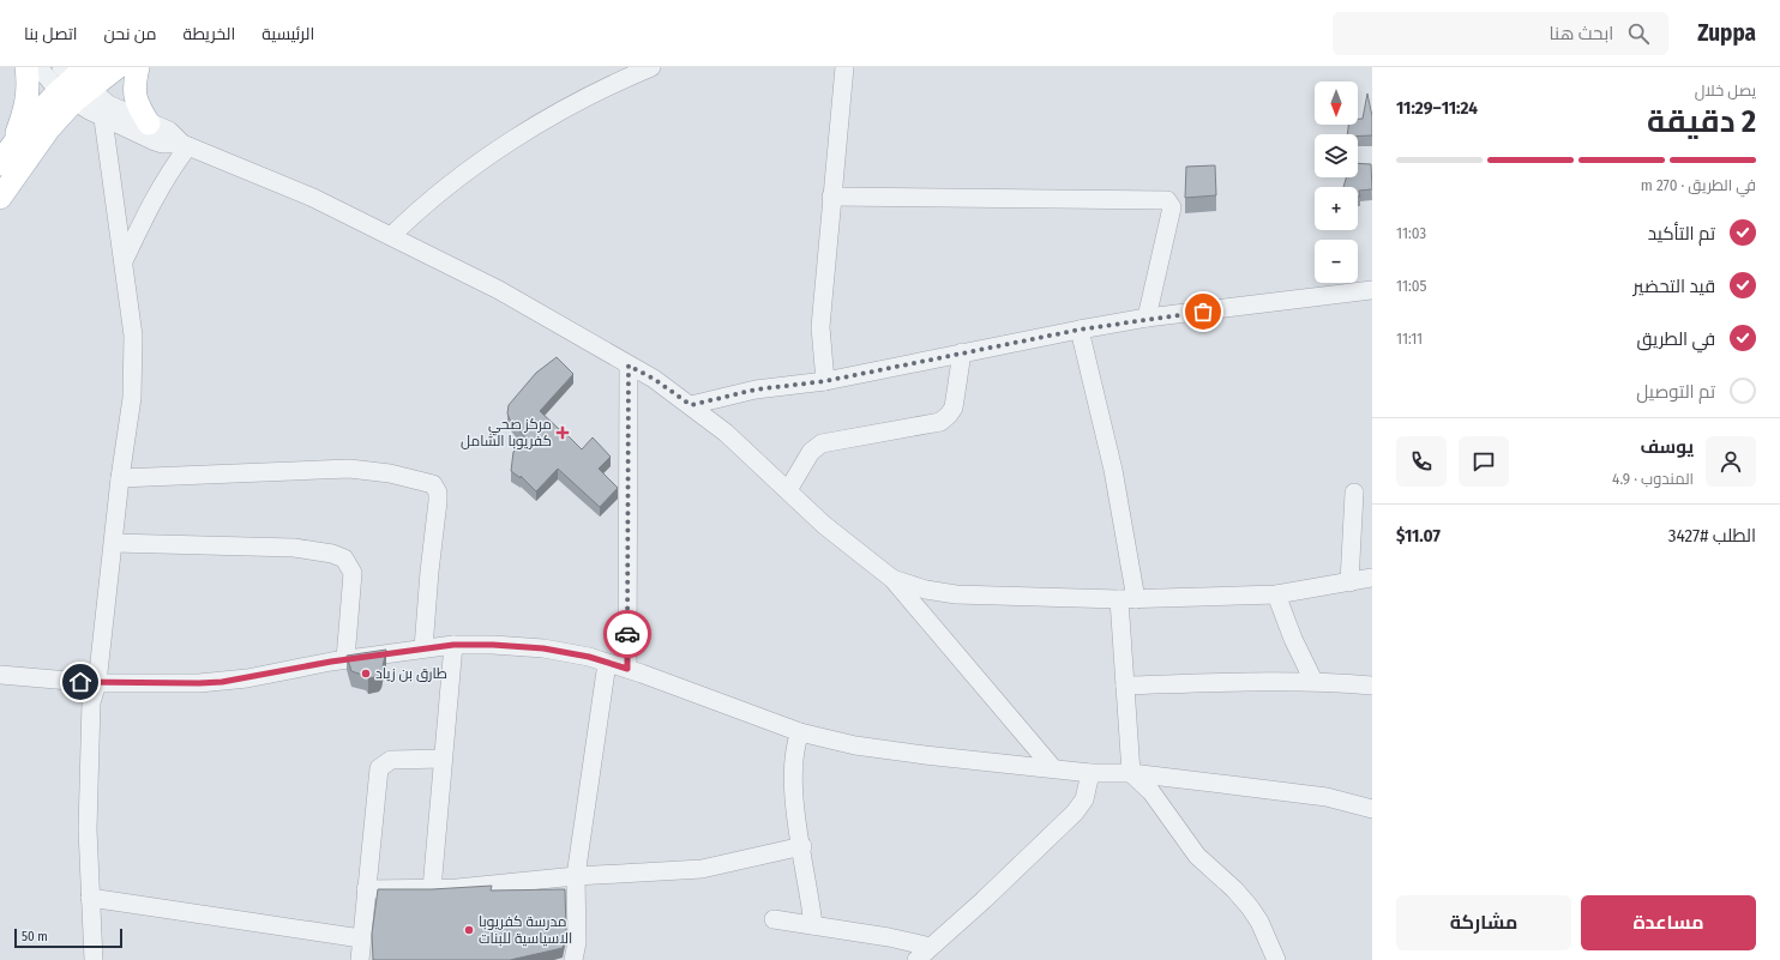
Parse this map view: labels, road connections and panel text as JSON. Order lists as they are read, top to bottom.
{
  "places": {
    "health": ["مركز صحي كفريوبا الشامل"],
    "other": ["طارق بن زياد", "مدرسة كفريوبا الاسياسية للبنات"]
  },
  "scale_bar": "50 m",
  "north": "bottom",
  "page": {
    "header": "Zuppa",
    "search": "ابحث هنا",
    "nav": [
      "الرئيسية",
      "الخريطة",
      "من نحن",
      "اتصل بنا"
    ],
    "heading": ["2 دقيقة", "يصل خلال", "11:24–11:29"],
    "panel": [
      "يوسف",
      "المندوب · 4.9",
      "الطلب #3427",
      "$11.07"
    ],
    "map_buttons": ["+", "−"],
    "bar": "في الطريق · 270 m",
    "list": [
      ["تم التأكيد", "11:03"],
      ["قيد التحضير", "11:05"],
      ["في الطريق", "11:11"],
      "تم التوصيل"
    ],
    "buttons": ["مساعدة", "مشاركة"],
    "scale": "50 m"
  }
}
